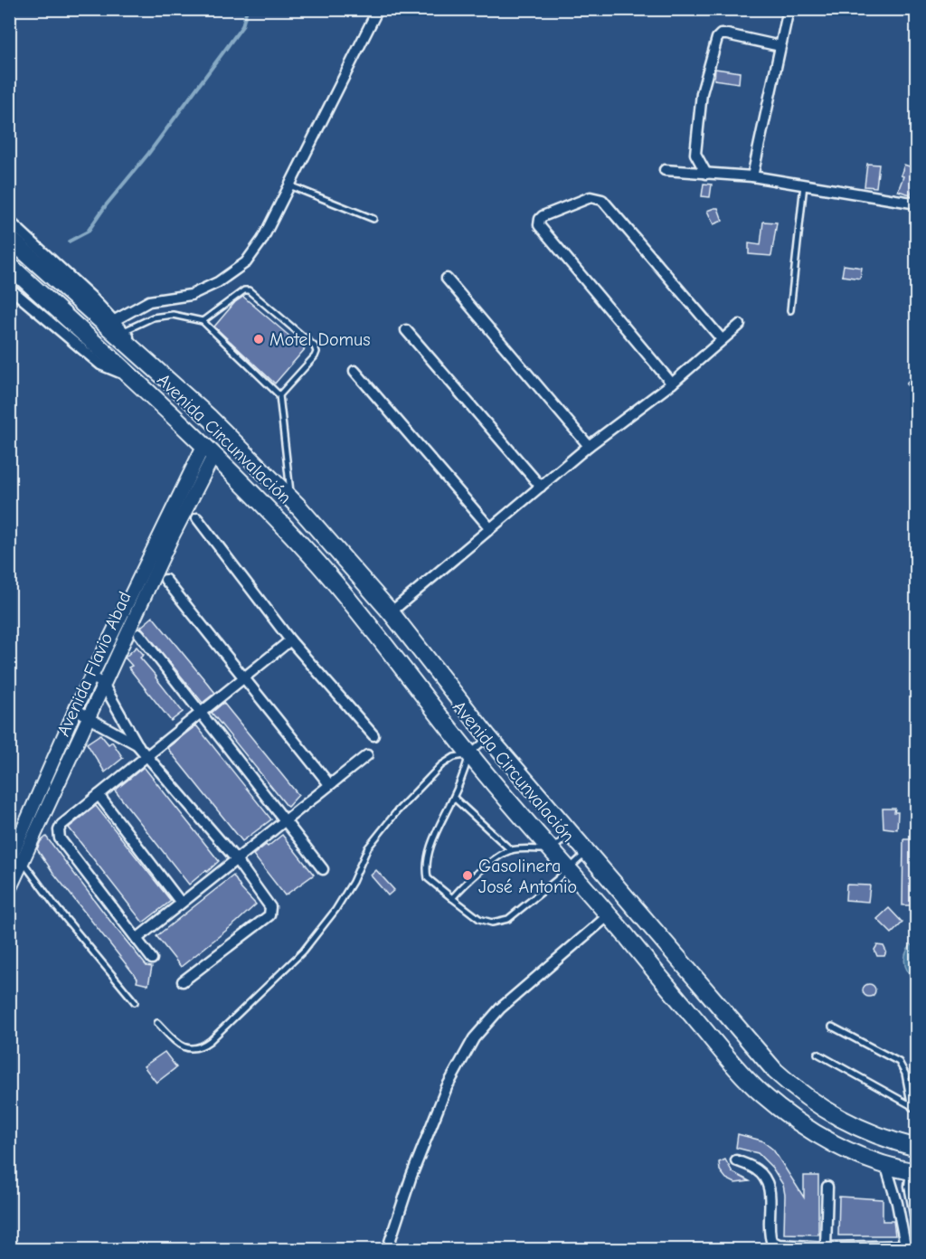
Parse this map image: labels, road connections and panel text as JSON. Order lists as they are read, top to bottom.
{
  "streets": {
    "highway": ["Avenida Circunvalación"],
    "street": ["Avenida Flavio Abad"]
  },
  "crossings": [
    ["Avenida Circunvalación", "Avenida Flavio Abad"]
  ],
  "places": ["Motel Domus", "Gasolinera José Antonio"]
}
